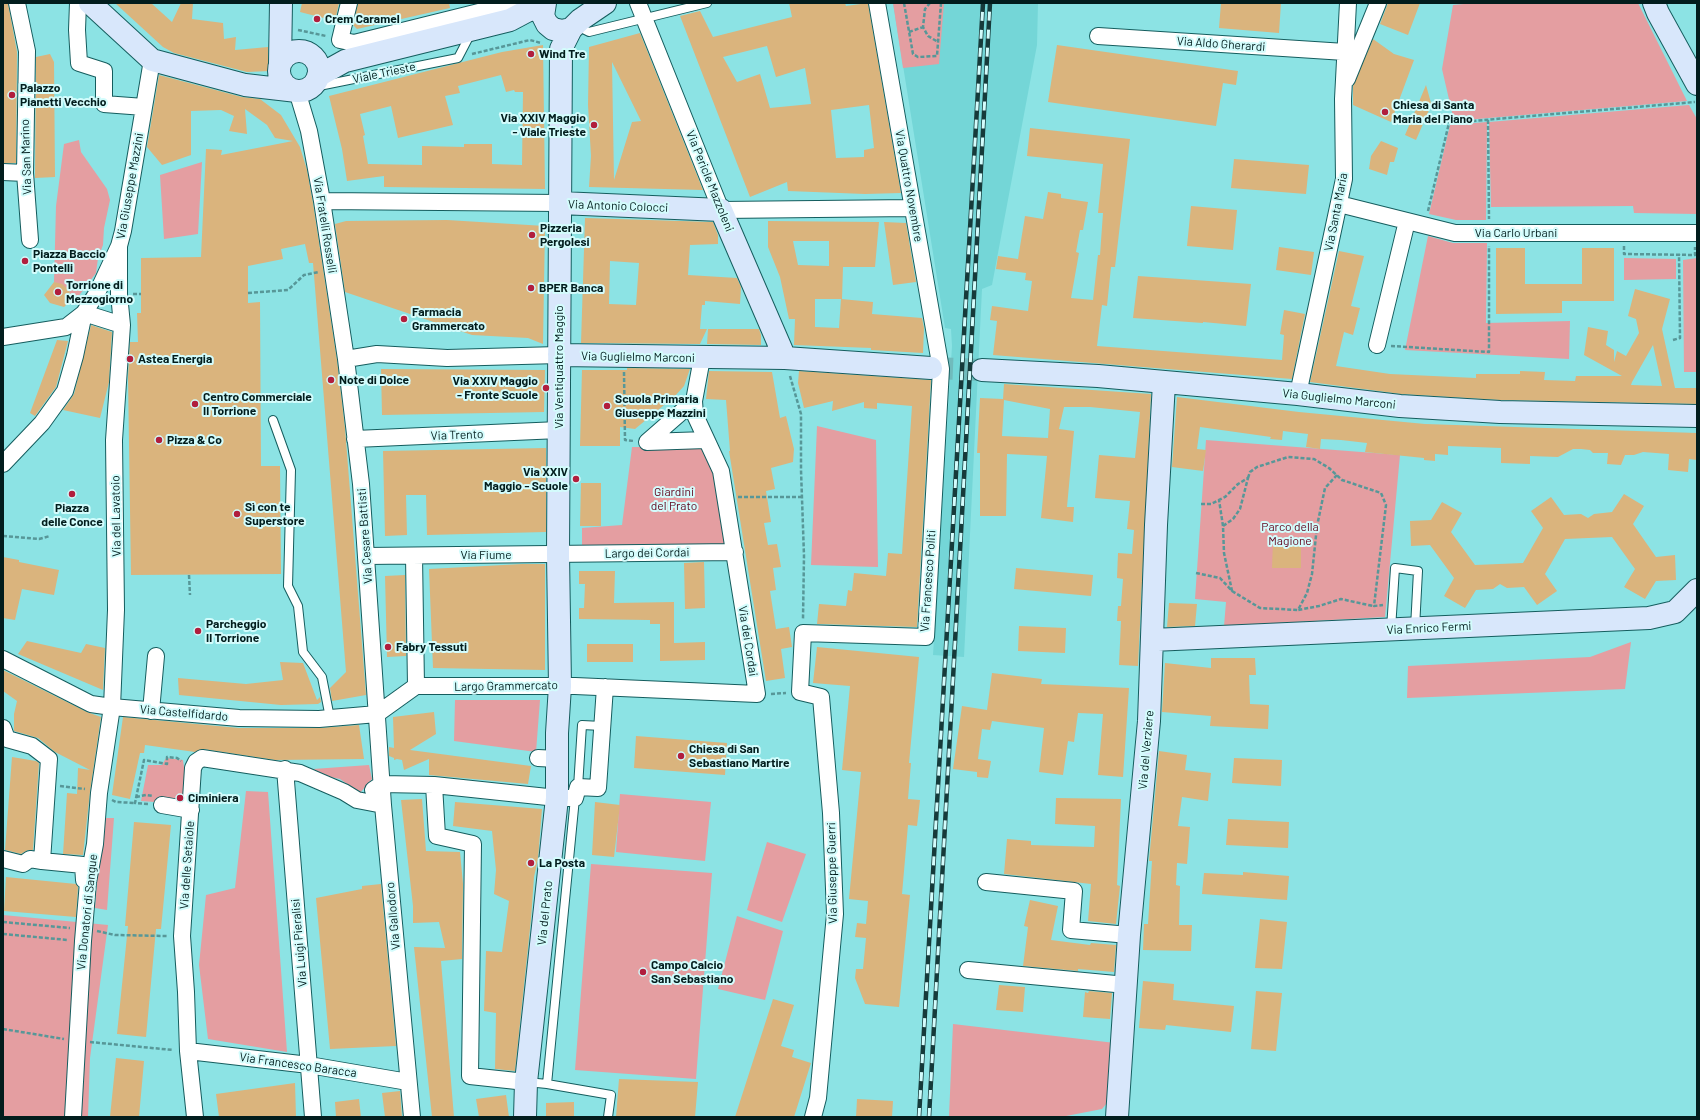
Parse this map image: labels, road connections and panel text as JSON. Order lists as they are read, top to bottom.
{
  "streets": {
    "street": [
      "Via Aldo Gherardi",
      "Viale Trieste",
      "Via San Marino",
      "Via Pericle Mazzoleni",
      "Via Giuseppe Mazzini",
      "Via Quattro Novembre",
      "Via Antonio Colocci",
      "Via Santa Maria",
      "Via Fratelli Rosselli",
      "Via Carlo Urbani",
      "Via Guglielmo Marconi",
      "Via Ventiquattro Maggio",
      "Via Trento",
      "Via del Lavatoio",
      "Via Cesare Battisti",
      "Largo dei Cordai",
      "Via Fiume",
      "Via Francesco Politi",
      "Via Enrico Fermi",
      "Via dei Cordai",
      "Largo Grammercato",
      "Via Castelfidardo",
      "Via del Verziere",
      "Via delle Setaiole",
      "Via Giuseppe Guerri",
      "Via Donatori di Sangue",
      "Via del Prato",
      "Via Gallodoro",
      "Via Luigi Pieralisi",
      "Via Francesco Baracca"
    ]
  },
  "crossings": [
    ["Via Aldo Gherardi", "Via Santa Maria"],
    ["Viale Trieste", "Via Fratelli Rosselli"],
    ["Viale Trieste", "Via Ventiquattro Maggio"],
    ["Via Pericle Mazzoleni", "Via Antonio Colocci"],
    ["Via Pericle Mazzoleni", "Via Guglielmo Marconi"],
    ["Via Giuseppe Mazzini", "Via del Lavatoio"],
    ["Via Quattro Novembre", "Via Antonio Colocci"],
    ["Via Quattro Novembre", "Via Guglielmo Marconi"],
    ["Via Quattro Novembre", "Via Francesco Politi"],
    ["Via Antonio Colocci", "Via Fratelli Rosselli"],
    ["Via Antonio Colocci", "Via Ventiquattro Maggio"],
    ["Via Santa Maria", "Via Carlo Urbani"],
    ["Via Santa Maria", "Via Guglielmo Marconi"],
    ["Via Fratelli Rosselli", "Via Guglielmo Marconi"],
    ["Via Fratelli Rosselli", "Via Cesare Battisti"],
    ["Via Guglielmo Marconi", "Via Ventiquattro Maggio"],
    ["Via Guglielmo Marconi", "Via Cesare Battisti"],
    ["Via Guglielmo Marconi", "Via Francesco Politi"],
    ["Via Guglielmo Marconi", "Via dei Cordai"],
    ["Via Guglielmo Marconi", "Via del Verziere"],
    ["Via Ventiquattro Maggio", "Via Trento"],
    ["Via Ventiquattro Maggio", "Largo dei Cordai"],
    ["Via Ventiquattro Maggio", "Via Fiume"],
    ["Via Ventiquattro Maggio", "Largo Grammercato"],
    ["Via Ventiquattro Maggio", "Via del Prato"],
    ["Via Trento", "Via Cesare Battisti"],
    ["Via del Lavatoio", "Via Castelfidardo"],
    ["Via del Lavatoio", "Via Donatori di Sangue"],
    ["Via Cesare Battisti", "Via Fiume"],
    ["Via Cesare Battisti", "Via Castelfidardo"],
    ["Via Cesare Battisti", "Via Gallodoro"],
    ["Largo dei Cordai", "Via Fiume"],
    ["Largo dei Cordai", "Via dei Cordai"],
    ["Via Enrico Fermi", "Via del Verziere"],
    ["Via dei Cordai", "Largo Grammercato"],
    ["Largo Grammercato", "Via del Prato"],
    ["Via Castelfidardo", "Via Donatori di Sangue"],
    ["Via Castelfidardo", "Via Gallodoro"],
    ["Via delle Setaiole", "Via Francesco Baracca"],
    ["Via Gallodoro", "Via Francesco Baracca"],
    ["Via Luigi Pieralisi", "Via Francesco Baracca"]
  ],
  "parks": ["Giardini del Prato", "Parco della Magione"],
  "places": [
    "Crem Caramel",
    "Wind Tre",
    "Palazzo Pianetti Vecchio",
    "Chiesa di Santa Maria del Piano",
    "Via XXIV Maggio - Viale Trieste",
    "Pizzeria Pergolesi",
    "Piazza Baccio Pontelli",
    "BPER Banca",
    "Torrione di Mezzogiorno",
    "Farmacia Grammercato",
    "Astea Energia",
    "Note di Dolce",
    "Via XXIV Maggio - Fronte Scuole",
    "Centro Commerciale Il Torrione",
    "Scuola Primaria Giuseppe Mazzini",
    "Pizza & Co",
    "Via XXIV Maggio - Scuole",
    "Piazza delle Conce",
    "Sì con te Superstore",
    "Parcheggio Il Torrione",
    "Fabry Tessuti",
    "Chiesa di San Sebastiano Martire",
    "Ciminiera",
    "La Posta",
    "Campo Calcio San Sebastiano"
  ]
}
